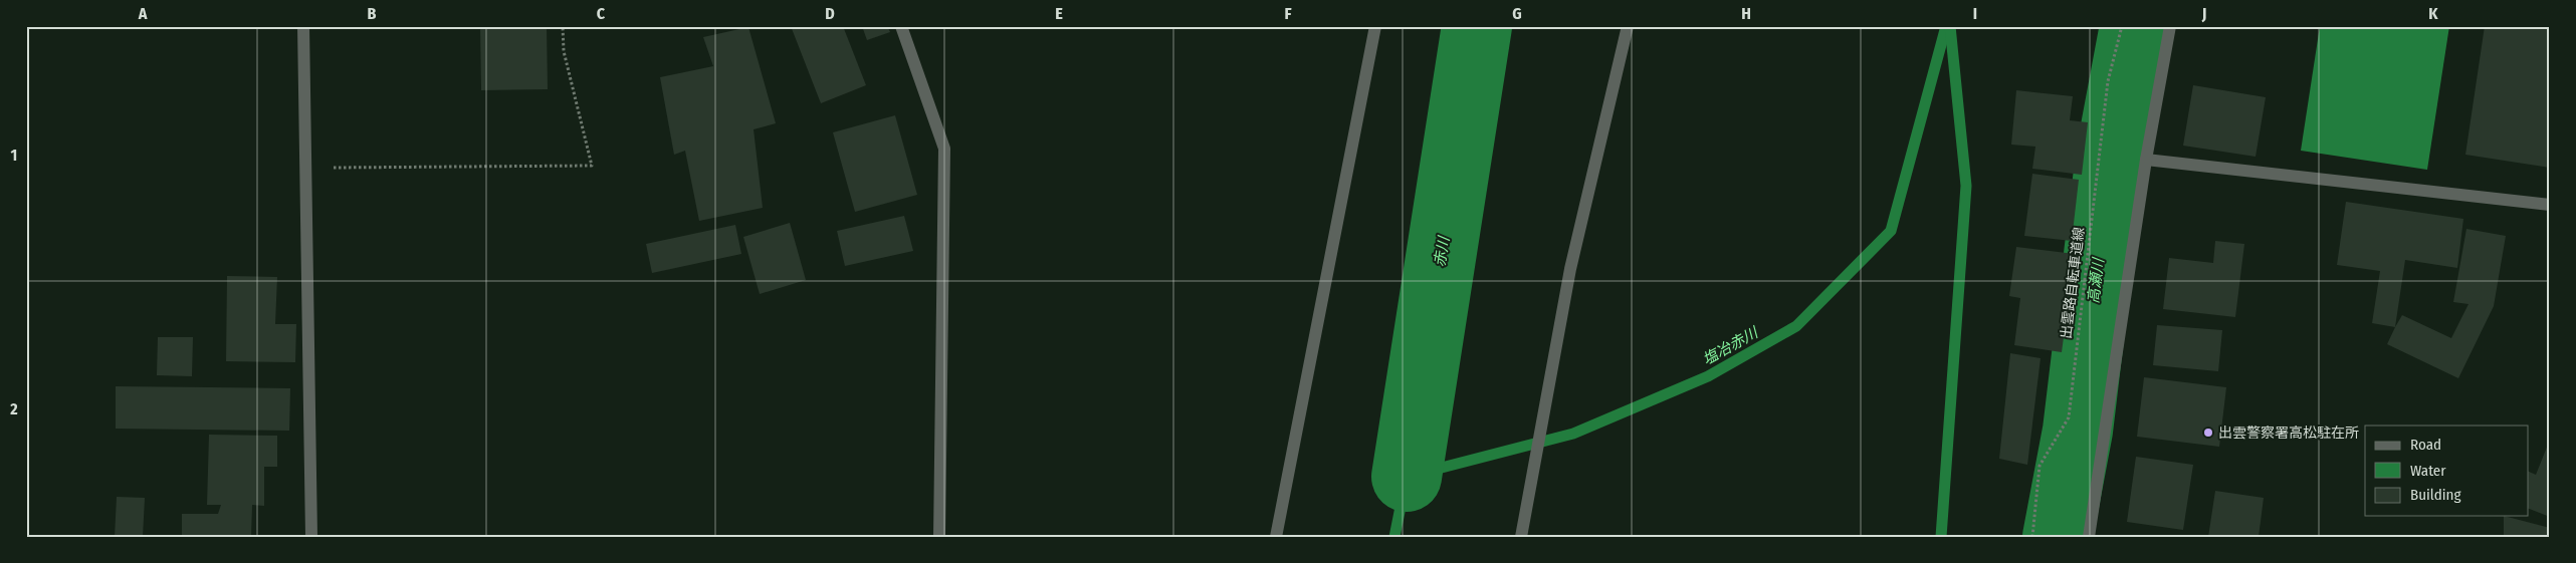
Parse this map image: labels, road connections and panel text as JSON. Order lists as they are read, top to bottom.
{
  "streets": {
    "path": ["出雲路自転車道線"]
  },
  "water": ["赤川", "高瀬川", "塩冶赤川"],
  "places": ["出雲警察署高松駐在所"],
  "legend": ["Road", "Water", "Building"],
  "grid": {
    "columns": [
      "A",
      "B",
      "C",
      "D",
      "E",
      "F",
      "G",
      "H",
      "I",
      "J",
      "K"
    ],
    "rows": ["1", "2"]
  }
}
